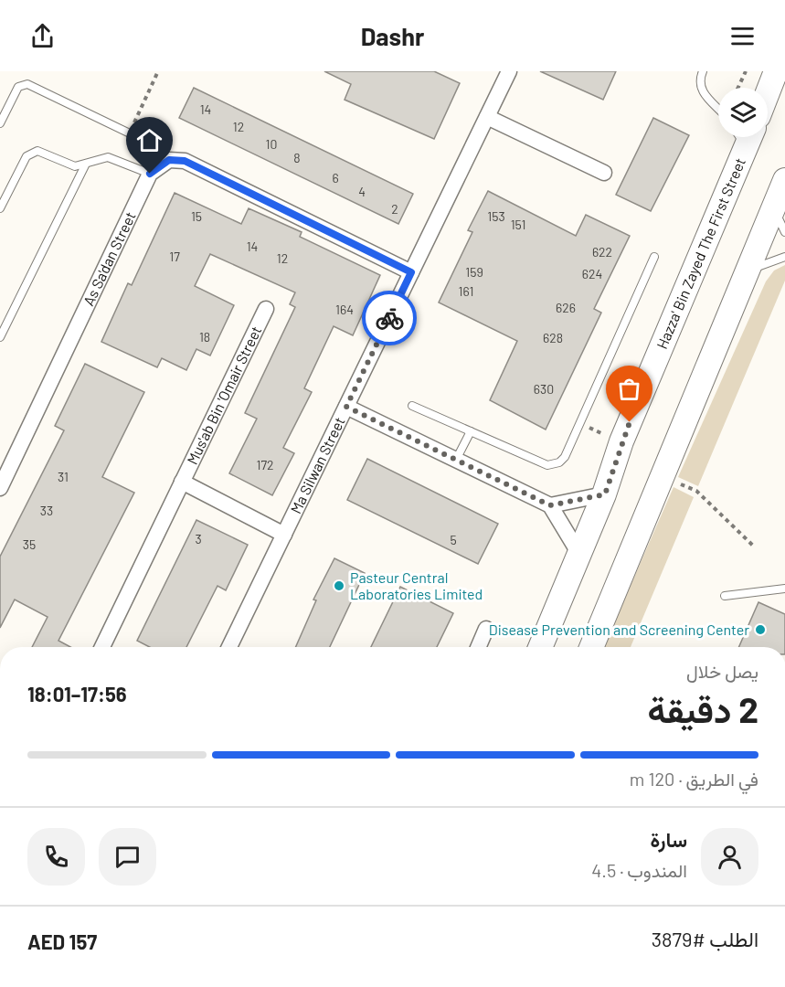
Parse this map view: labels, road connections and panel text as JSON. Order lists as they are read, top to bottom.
{
  "streets": {
    "main road": ["Hazza' Bin Zayed The First Street"],
    "street": ["As Sa'dan Street", "Mus'ab Bin 'Omair Street", "Ma Silwan Street"]
  },
  "crossings": [
    ["Mus'ab Bin 'Omair Street", "Ma Silwan Street"]
  ],
  "places": ["Pasteur Central Laboratories Limited", "Disease Prevention and Screening Center"],
  "house_numbers": [
    "14",
    "12",
    "10",
    "8",
    "6",
    "4",
    "2",
    "15",
    "153",
    "151",
    "14",
    "622",
    "17",
    "12",
    "159",
    "624",
    "161",
    "626",
    "164",
    "18",
    "628",
    "630",
    "172",
    "31",
    "33",
    "3",
    "5",
    "35"
  ],
  "page": {
    "header": "Dashr",
    "heading": ["2 دقيقة", "يصل خلال", "17:56–18:01"],
    "panel": [
      "سارة",
      "المندوب · 4.5",
      "الطلب #3879",
      "AED 157"
    ],
    "bar": "في الطريق · 120 m"
  }
}
